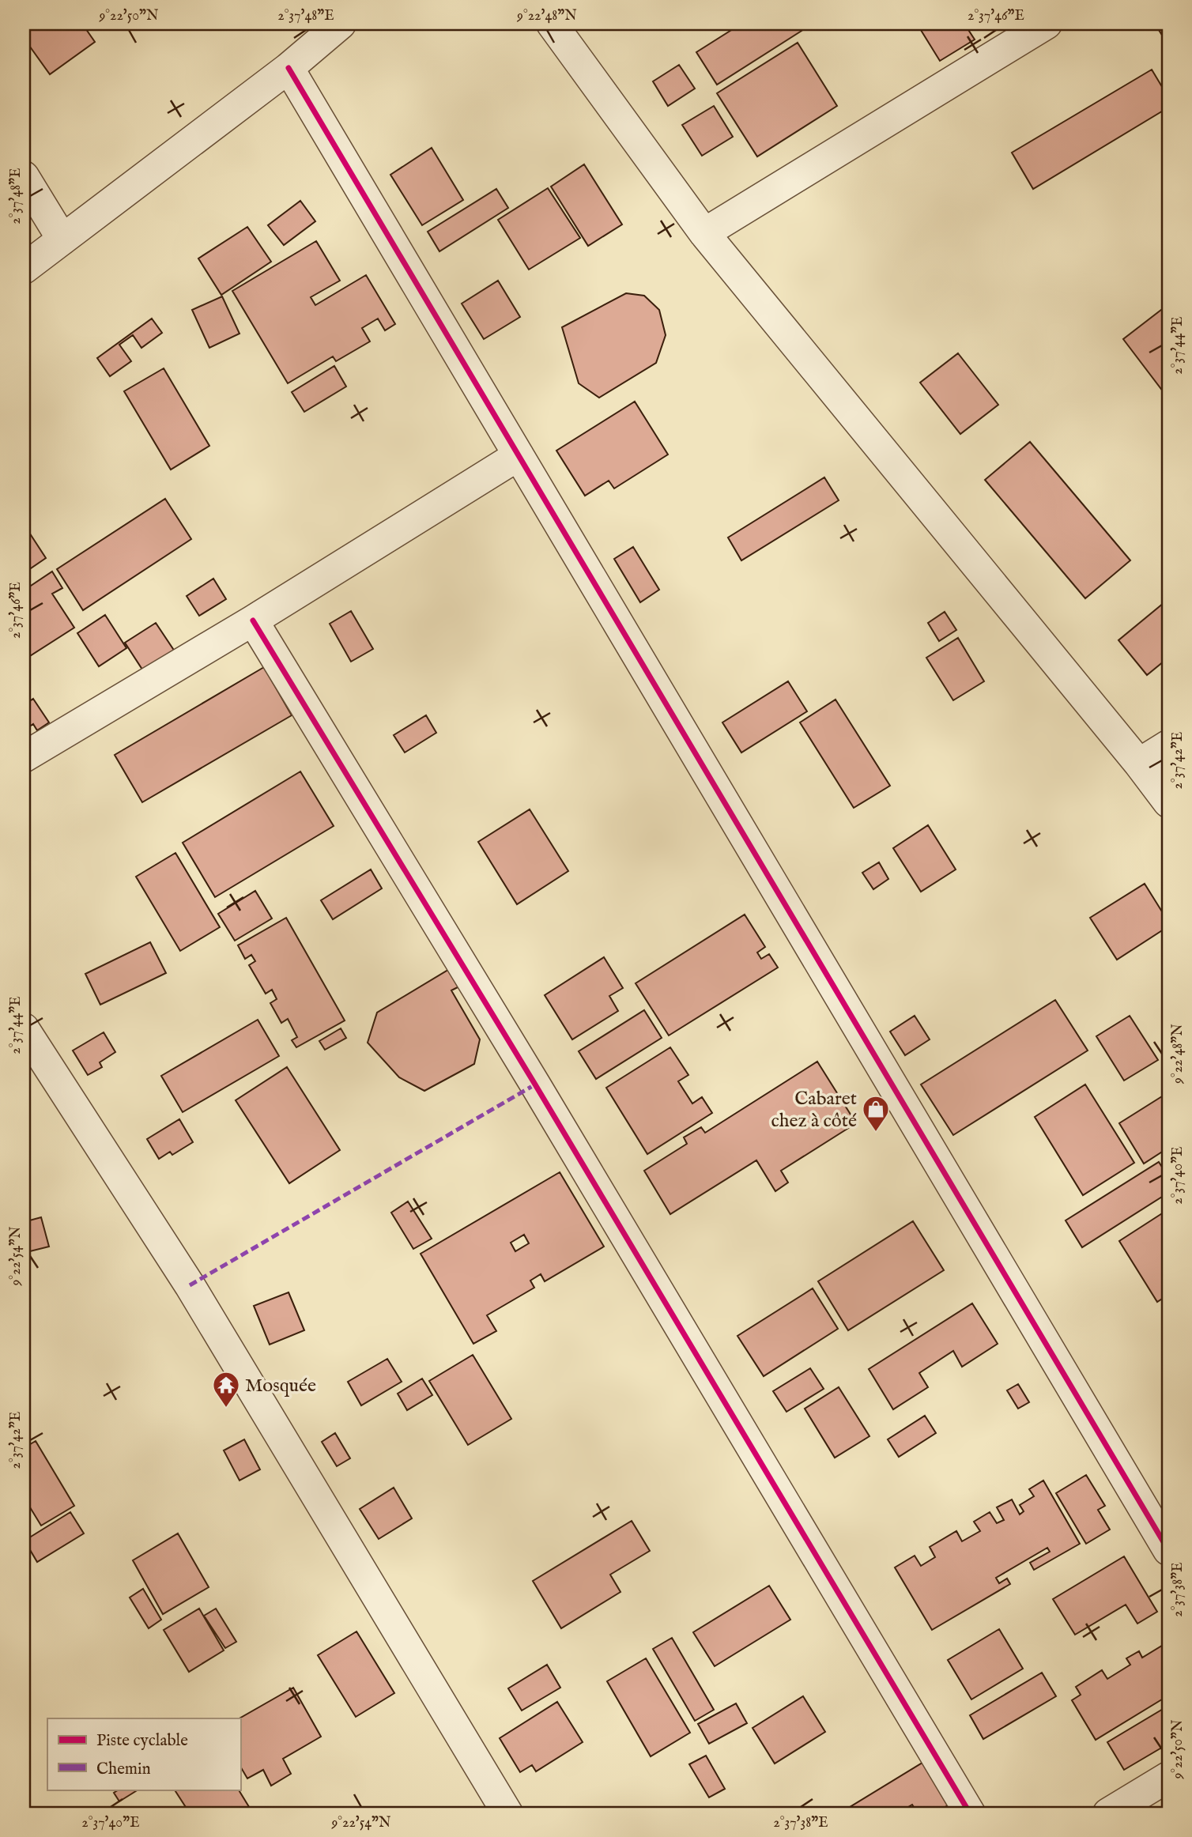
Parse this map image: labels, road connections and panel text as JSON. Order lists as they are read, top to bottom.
{
  "places": {
    "shop": ["Cabaret chez à côté"],
    "temple": ["Mosquée"]
  },
  "legend": ["Piste cyclable", "Chemin"],
  "coordinates": [
    "9°22'50\"N",
    "2°37'48\"E",
    "9°22'48\"N",
    "2°37'46\"E",
    "2°37'44\"E",
    "2°37'42\"E",
    "2°37'40\"E",
    "9°22'54\"N",
    "2°37'38\"E"
  ]
}
